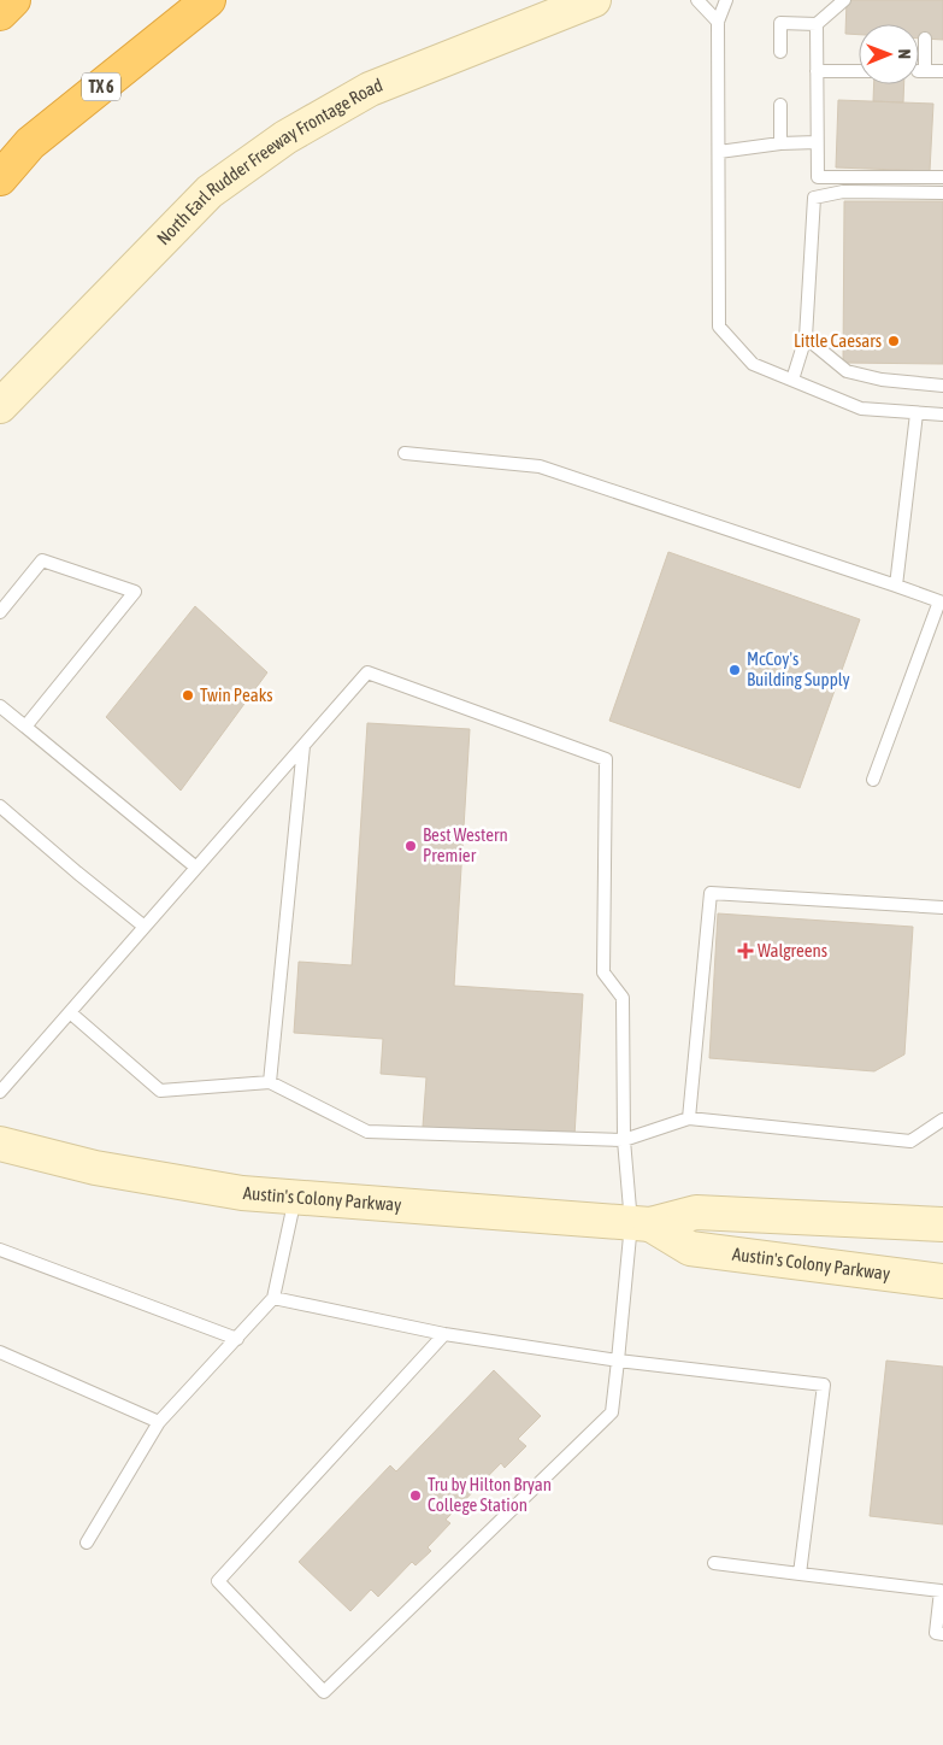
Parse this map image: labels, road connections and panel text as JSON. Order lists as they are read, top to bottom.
{
  "streets": {
    "highway": ["TX 6"],
    "street": ["North Earl Rudder Freeway Frontage Road", "Austin's Colony Parkway"]
  },
  "places": {
    "other": [
      "Little Caesars",
      "McCoy's Building Supply",
      "Twin Peaks",
      "Best Western Premier",
      "Tru by Hilton Bryan College Station"
    ],
    "health": ["Walgreens"]
  },
  "north": "right"
}
